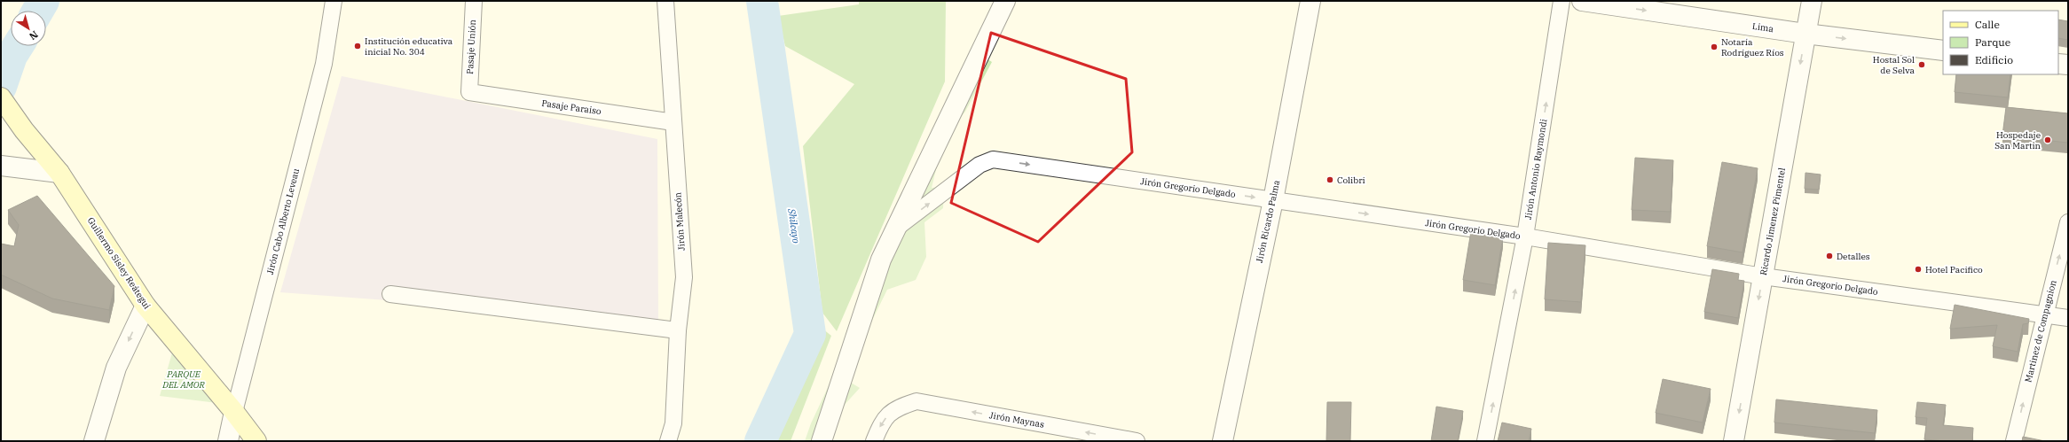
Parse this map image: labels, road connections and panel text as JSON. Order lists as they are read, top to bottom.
{
  "streets": {
    "main road": ["Guillermo Sisley Reátegui"],
    "street": [
      "Lima",
      "Pasaje Unión",
      "Pasaje Paraiso",
      "Jirón Antonio Raymondi",
      "Jirón Gregorio Delgado",
      "Jirón Cabo Alberto Leveau",
      "Jirón Malecón",
      "Jirón Ricardo Palma",
      "Ricardo Jimenez Pimentel",
      "Martinez de Compagnion",
      "Jirón Maynas"
    ]
  },
  "crossings": [
    ["Lima", "Ricardo Jimenez Pimentel"],
    ["Pasaje Unión", "Pasaje Paraiso"],
    ["Pasaje Paraiso", "Jirón Malecón"],
    ["Jirón Antonio Raymondi", "Jirón Gregorio Delgado"],
    ["Jirón Gregorio Delgado", "Jirón Ricardo Palma"],
    ["Jirón Gregorio Delgado", "Ricardo Jimenez Pimentel"],
    ["Jirón Gregorio Delgado", "Martinez de Compagnion"],
    ["Jirón Cabo Alberto Leveau", "Guillermo Sisley Reátegui"]
  ],
  "one_way": [
    "Lima",
    "Jirón Antonio Raymondi",
    "Jirón Gregorio Delgado",
    "Ricardo Jimenez Pimentel",
    "Martinez de Compagnion",
    "Jirón Maynas"
  ],
  "water": ["Shilcayo"],
  "parks": ["PARQUE DEL AMOR"],
  "places": [
    "Institución educativa inicial No. 304",
    "Notaría Rodríguez Ríos",
    "Hostal Sol de Selva",
    "Hospedaje San Martin",
    "Colibri",
    "Detalles",
    "Hotel Pacifico"
  ],
  "legend": ["Calle", "Parque", "Edificio"],
  "north": "bottom right"
}
